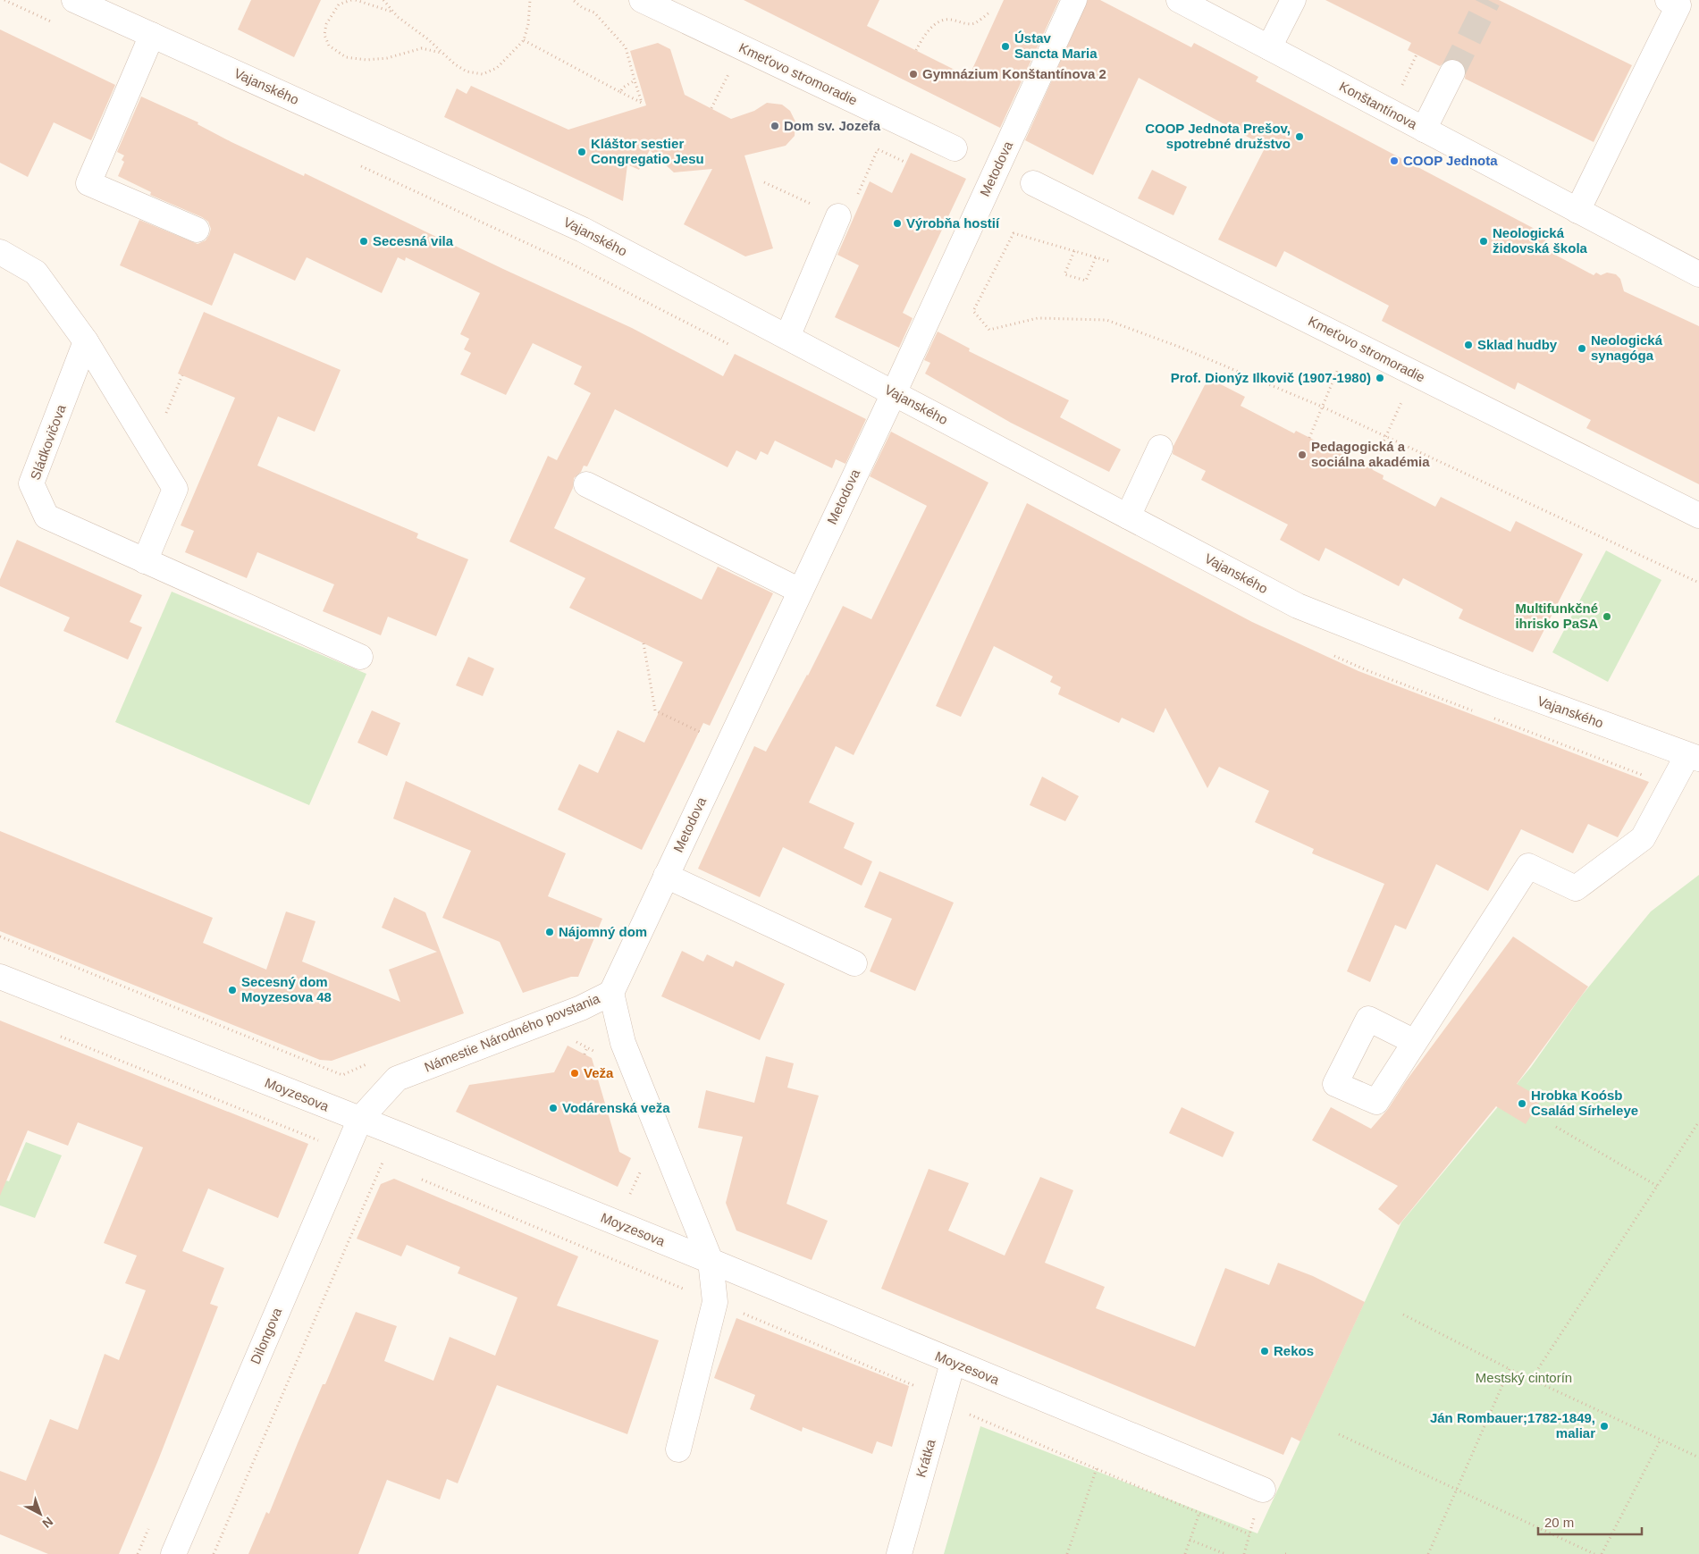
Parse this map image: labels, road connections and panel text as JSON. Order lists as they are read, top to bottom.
{
  "streets": {
    "street": [
      "Kmeťovo stromoradie",
      "Vajanského",
      "Konštantínova",
      "Metodova",
      "Sládkovičova",
      "Námestie Národného povstania",
      "Moyzesova",
      "Dilongova",
      "Krátka"
    ]
  },
  "crossings": [
    ["Vajanského", "Metodova"],
    ["Metodova", "Námestie Národného povstania"],
    ["Námestie Národného povstania", "Moyzesova"],
    ["Námestie Národného povstania", "Dilongova"],
    ["Moyzesova", "Dilongova"],
    ["Moyzesova", "Krátka"]
  ],
  "parks": ["Mestský cintorín"],
  "places": [
    "Ústav Sancta Maria",
    "Gymnázium Konštantínova 2",
    "Dom sv. Jozefa",
    "COOP Jednota Prešov, spotrebné družstvo",
    "Kláštor sestier Congregatio Jesu",
    "COOP Jednota",
    "Výrobňa hostií",
    "Secesná vila",
    "Neologická židovská škola",
    "Sklad hudby",
    "Neologická synagóga",
    "Prof. Dionýz Ilkovič (1907-1980)",
    "Pedagogická a sociálna akadémia",
    "Multifunkčné ihrisko PaSA",
    "Nájomný dom",
    "Secesný dom Moyzesova 48",
    "Veža",
    "Hrobka Koósb Család Sírheleye",
    "Vodárenská veža",
    "Rekos",
    "Ján Rombauer;1782-1849, maliar"
  ],
  "scale_bar": "20 m",
  "north": "bottom right"
}
